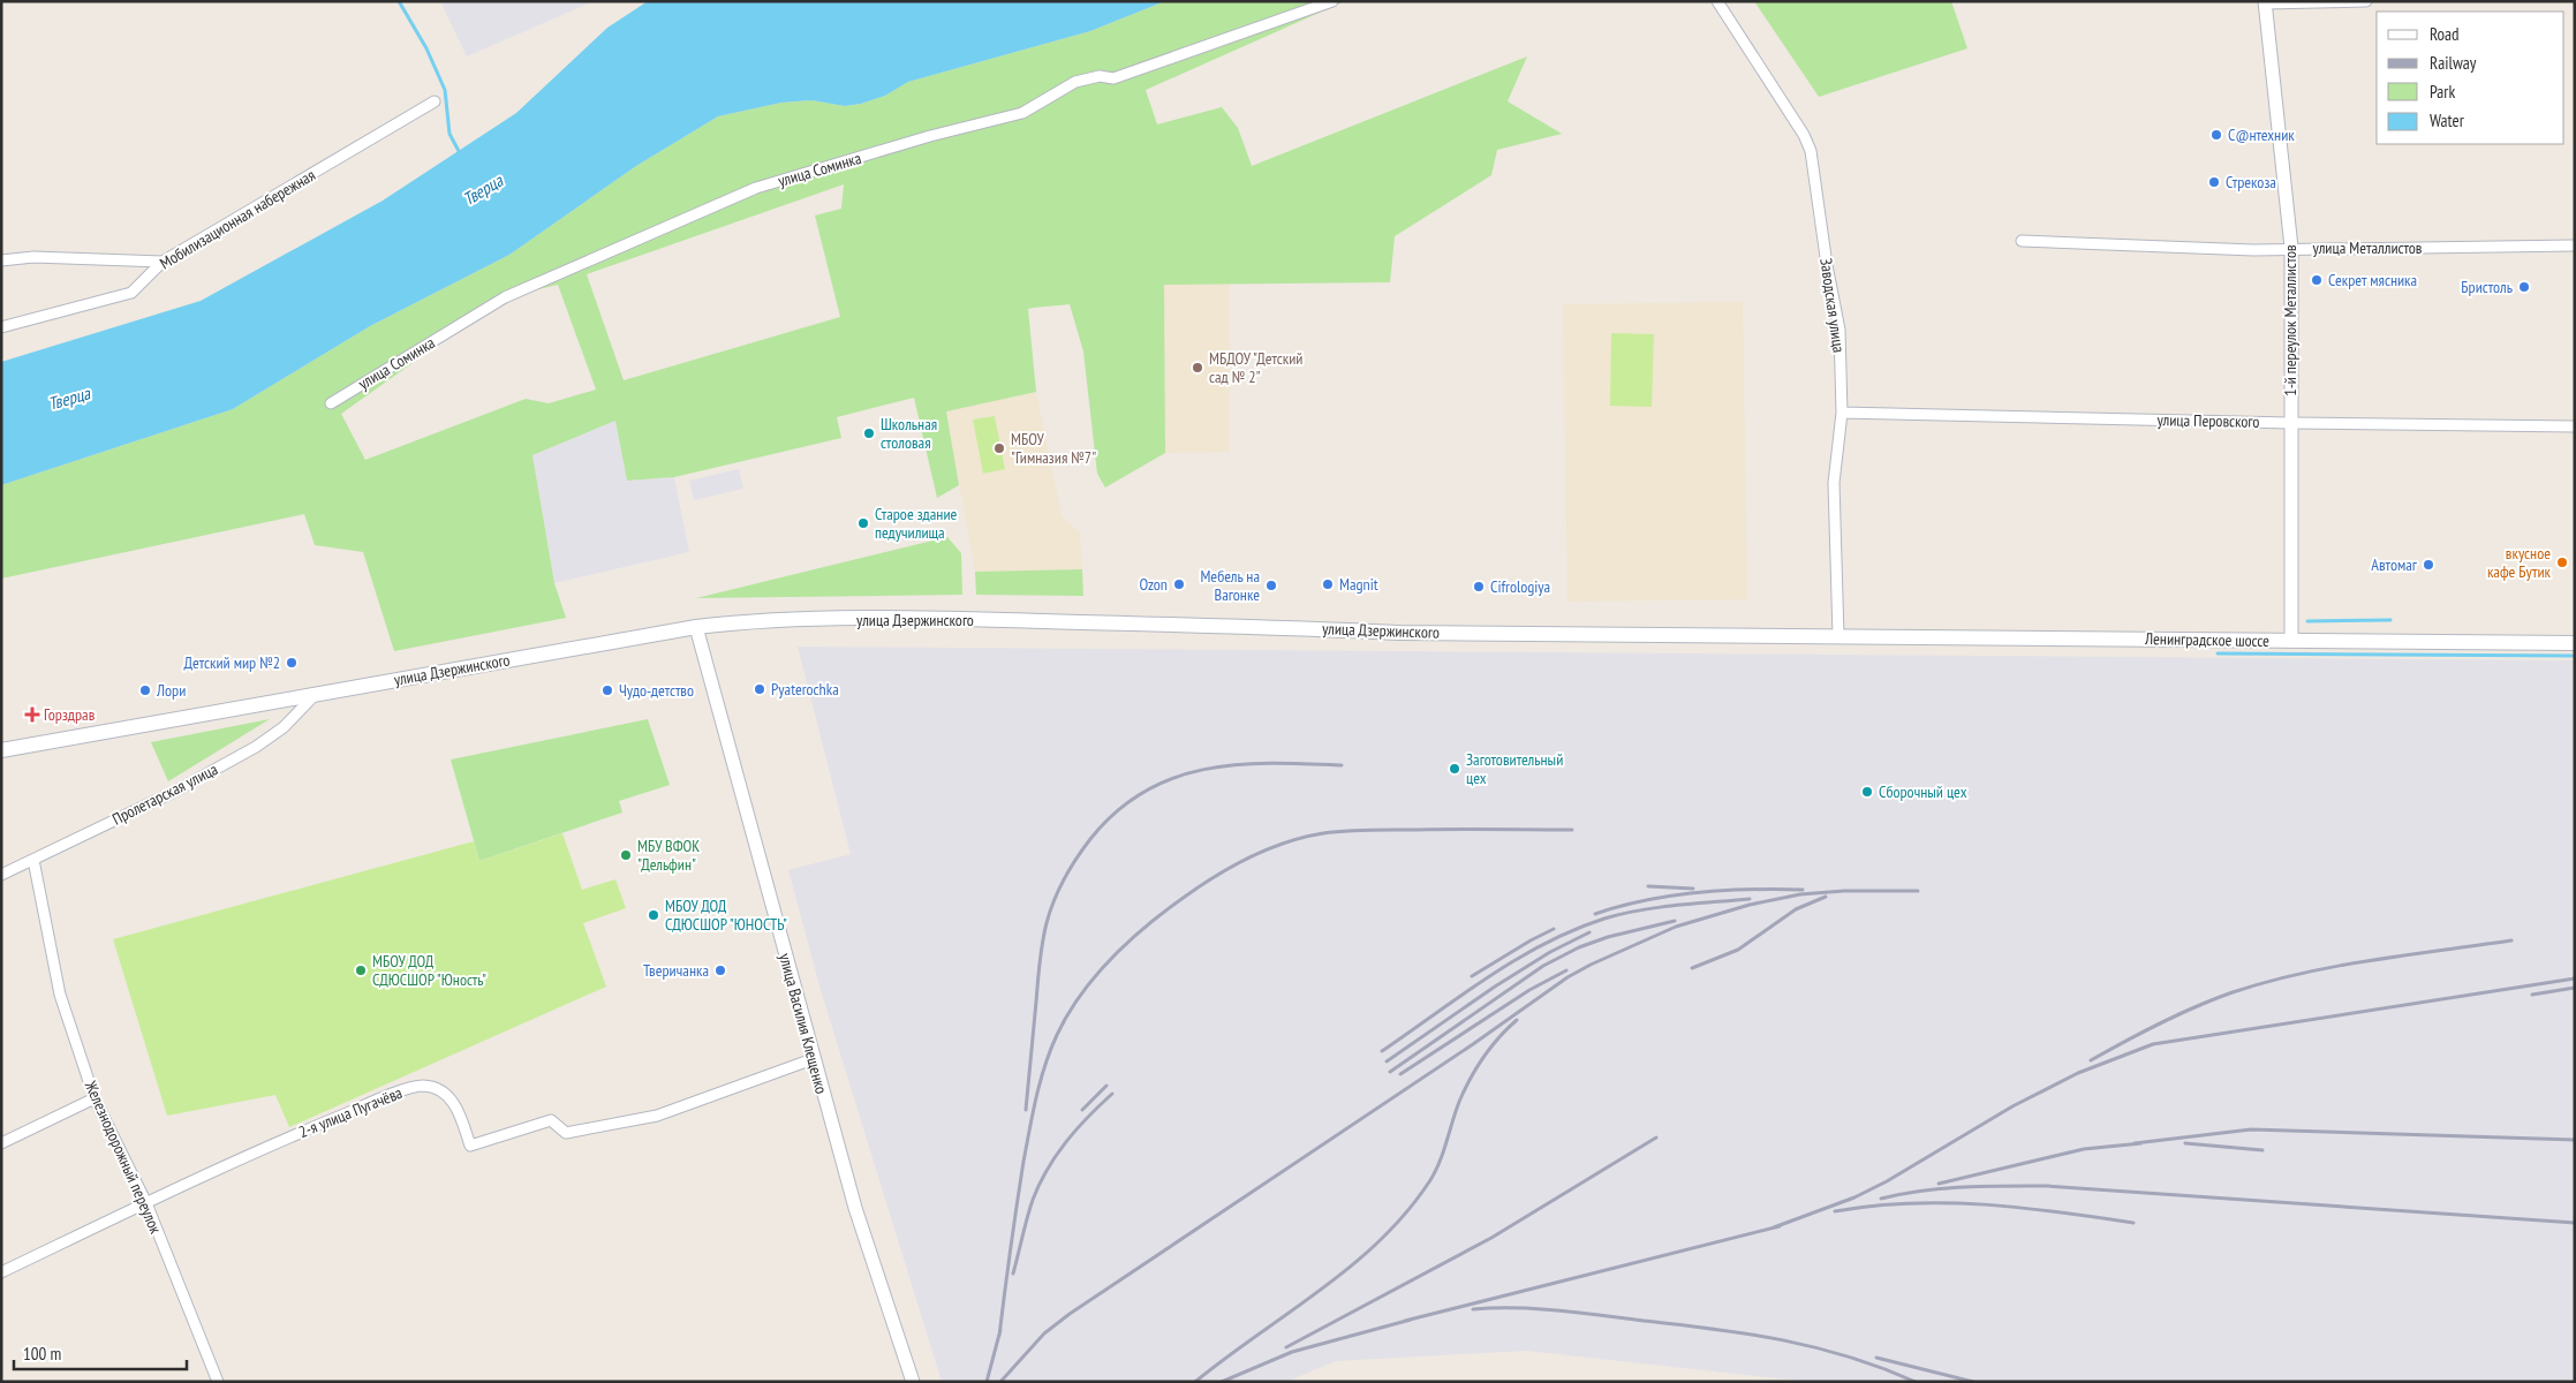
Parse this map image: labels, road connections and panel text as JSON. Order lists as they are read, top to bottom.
{
  "streets": {
    "main road": ["улица Дзержинского", "Ленинградское шоссе"],
    "street": [
      "улица Соминка",
      "Мобилизационная набережная",
      "улица Металлистов",
      "Заводская улица",
      "1-й переулок Металлистов",
      "улица Перовского",
      "Пролетарская улица",
      "улица Василия Клещенко",
      "2-я улица Пугачёва",
      "Железнодорожный переулок"
    ]
  },
  "crossings": [
    ["улица Металлистов", "1-й переулок Металлистов"],
    ["Заводская улица", "улица Перовского"],
    ["Заводская улица", "улица Дзержинского"],
    ["Заводская улица", "Ленинградское шоссе"],
    ["1-й переулок Металлистов", "улица Перовского"],
    ["1-й переулок Металлистов", "Ленинградское шоссе"],
    ["улица Дзержинского", "Ленинградское шоссе"],
    ["улица Дзержинского", "Пролетарская улица"],
    ["улица Дзержинского", "улица Василия Клещенко"],
    ["Пролетарская улица", "Железнодорожный переулок"],
    ["улица Василия Клещенко", "2-я улица Пугачёва"],
    ["2-я улица Пугачёва", "Железнодорожный переулок"]
  ],
  "water": ["Тверца"],
  "places": {
    "other": [
      "С@нтехник",
      "Стрекоза",
      "Секрет мясника",
      "Бристоль",
      "МБДОУ \"Детский сад № 2\"",
      "Школьная столовая",
      "МБОУ \"Гимназия №7\"",
      "Старое здание педучилища",
      "вкусное кафе Бутик",
      "Автомаг",
      "Ozon",
      "Magnit",
      "Мебель на Вагонке",
      "Cifrologiya",
      "Детский мир №2",
      "Pyaterochka",
      "Лори",
      "Чудо-детство",
      "Заготовительный цех",
      "Сборочный цех",
      "МБУ ВФОК \"Дельфин\"",
      "МБОУ ДОД СДЮСШОР \"ЮНОСТЬ\"",
      "МБОУ ДОД СДЮСШОР \"Юность\"",
      "Тверичанка"
    ],
    "health": ["Горздрав"]
  },
  "legend": [
    "Road",
    "Railway",
    "Park",
    "Water"
  ],
  "scale_bar": "100 m"
}
